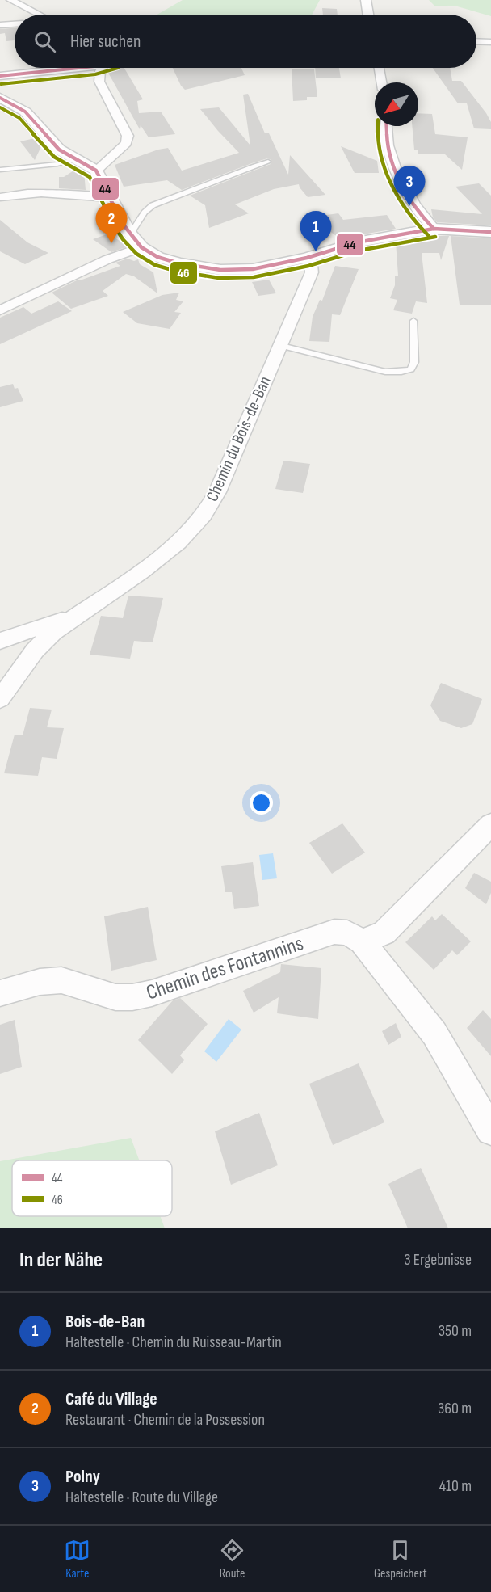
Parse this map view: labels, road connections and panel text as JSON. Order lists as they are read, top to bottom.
{
  "streets": {
    "street": ["Chemin du Bois-de-Ban", "Chemin des Fontannins"]
  },
  "lines": ["transit line 44", "transit line 46"],
  "legend": ["44", "46"],
  "north": "bottom left",
  "page": {
    "search": "Hier suchen",
    "pins": ["3", "2", "1"],
    "heading": ["In der Nähe", "3 Ergebnisse"],
    "list": [
      {
        "mark": "1",
        "name": "Bois-de-Ban",
        "note": "Haltestelle · Chemin du Ruisseau-Martin",
        "value": "350 m"
      },
      {
        "mark": "2",
        "name": "Café du Village",
        "note": "Restaurant · Chemin de la Possession",
        "value": "360 m"
      },
      {
        "mark": "3",
        "name": "Polny",
        "note": "Haltestelle · Route du Village",
        "value": "410 m"
      }
    ],
    "nav": ["Karte", "Route", "Gespeichert"]
  }
}
